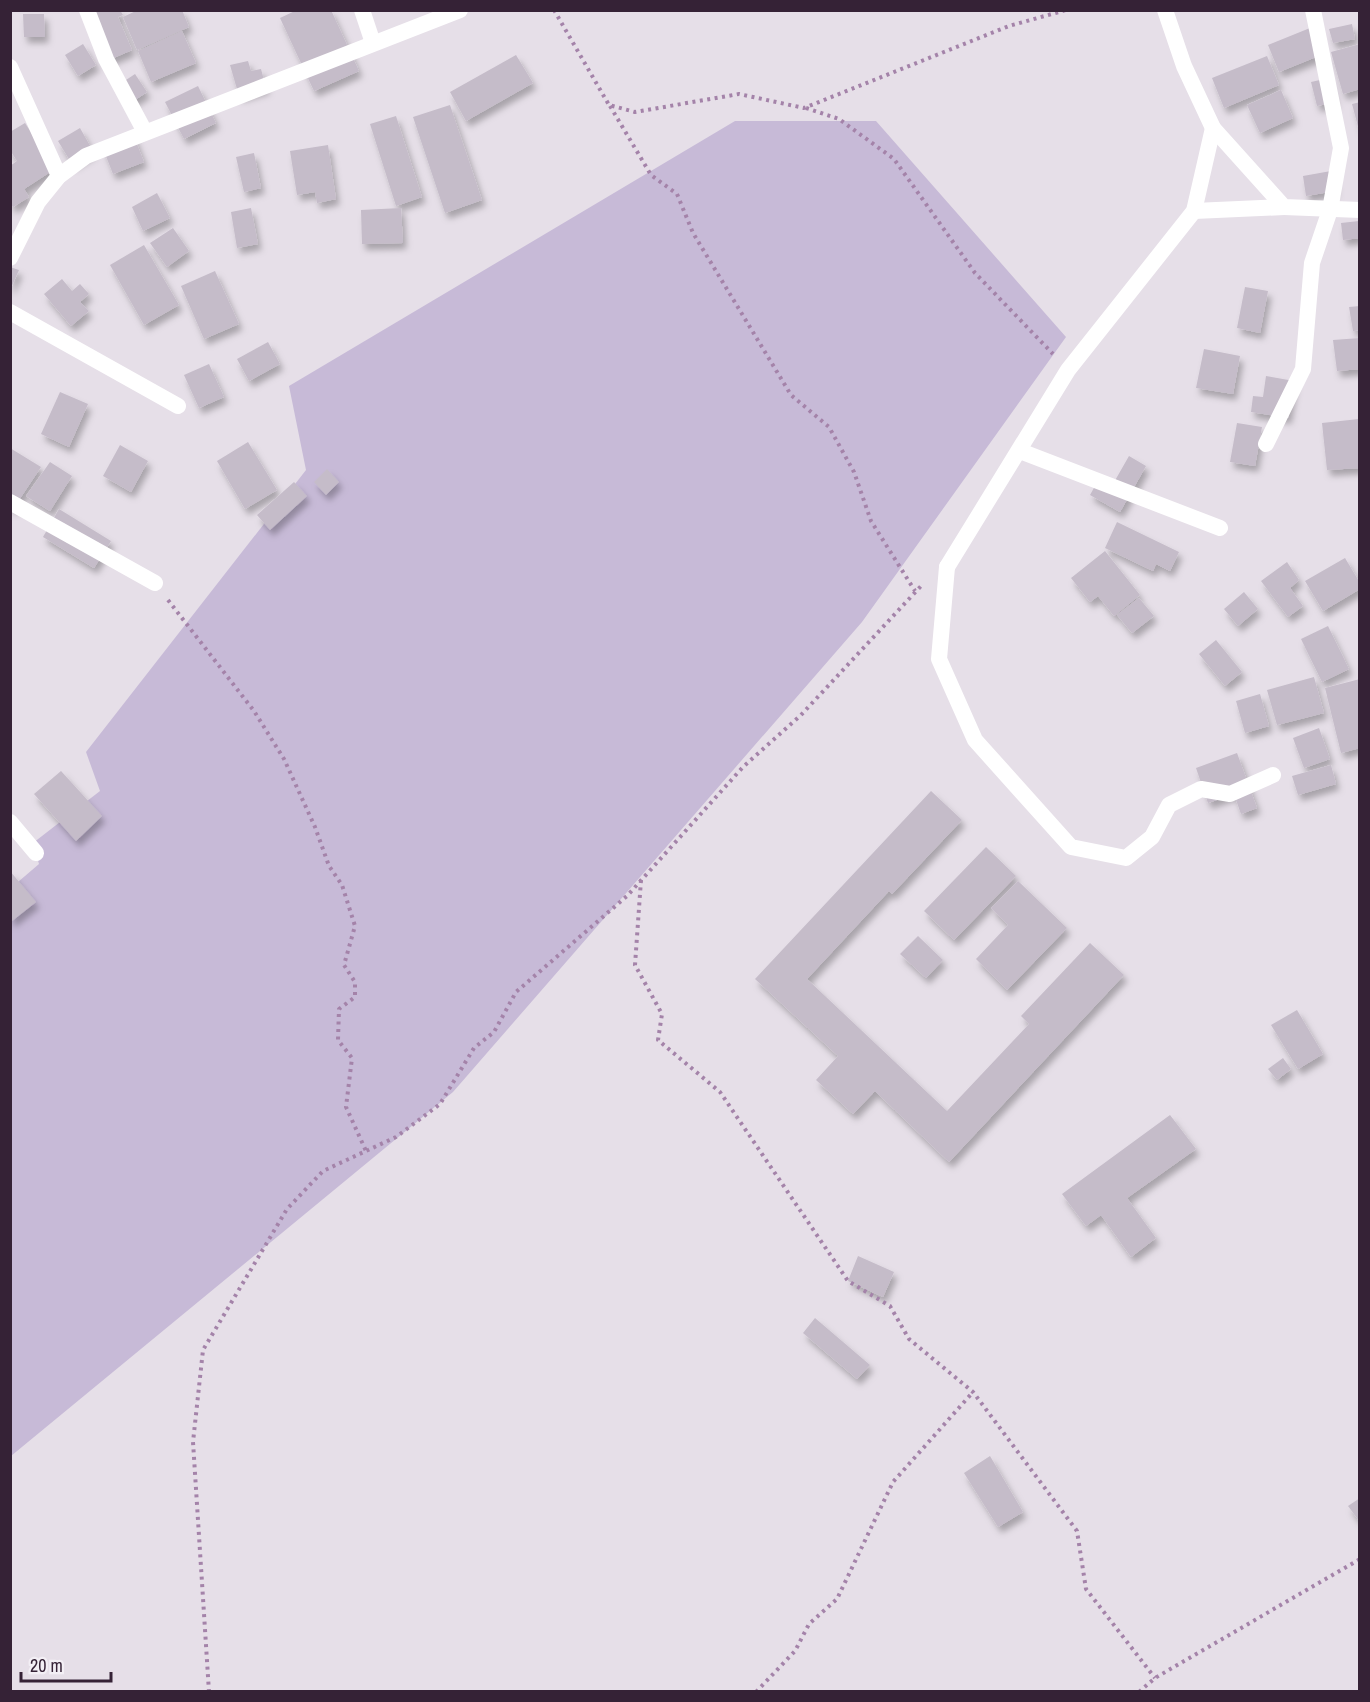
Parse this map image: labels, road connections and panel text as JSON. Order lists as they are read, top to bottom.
{
  "scale_bar": "20 m"
}
